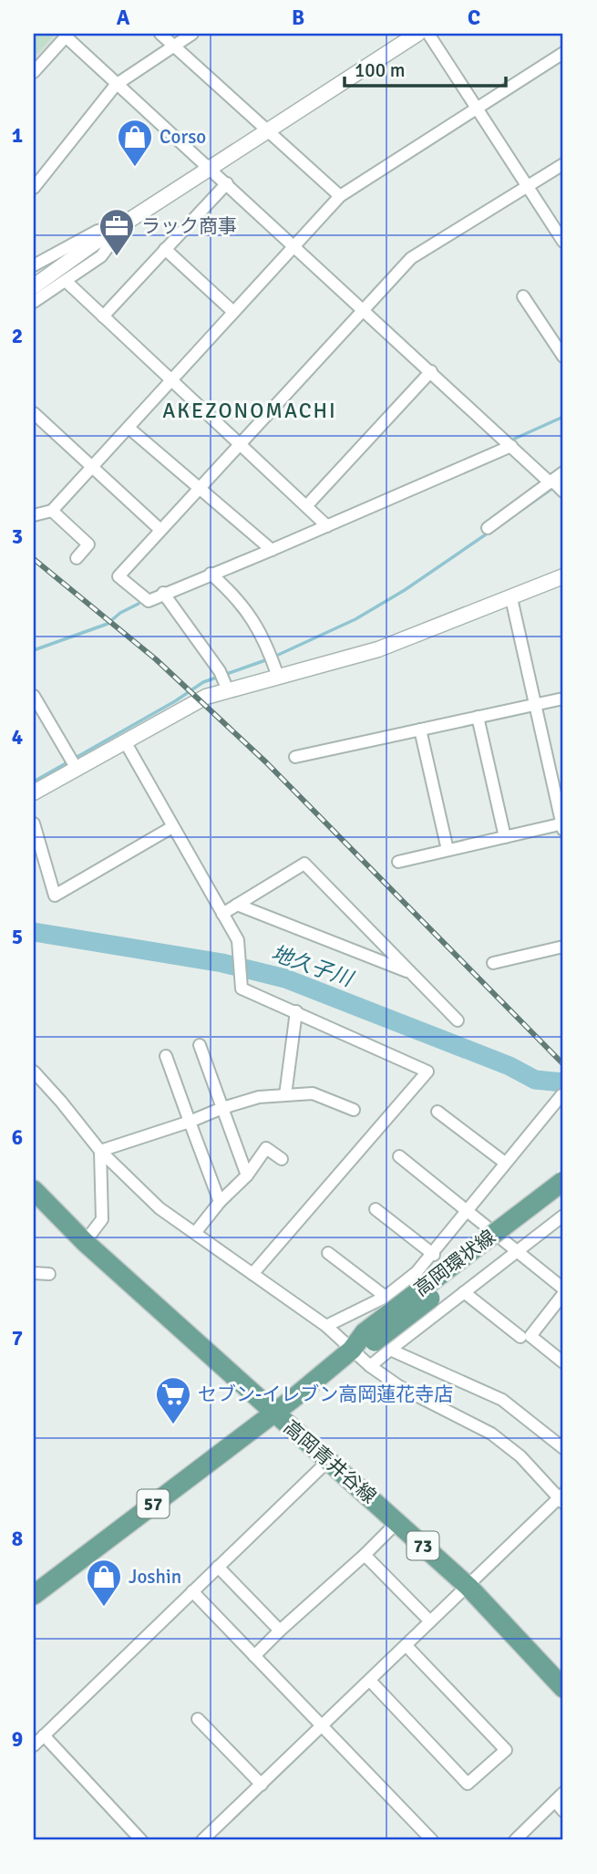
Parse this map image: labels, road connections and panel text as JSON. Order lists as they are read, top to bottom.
{
  "streets": {
    "main road": [
      "高岡環状線",
      "高岡青井谷線",
      "57",
      "73"
    ]
  },
  "crossings": [
    ["高岡環状線", "高岡青井谷線"]
  ],
  "districts": ["AKEZONOMACHI"],
  "water": ["地久子川"],
  "places": {
    "shop": ["Corso", "Joshin"],
    "office": ["ラック商事"],
    "supermarket": ["セブン-イレブン高岡蓮花寺店"]
  },
  "scale_bar": "100 m",
  "grid": {
    "columns": ["A", "B", "C"],
    "rows": [
      "1",
      "2",
      "3",
      "4",
      "5",
      "6",
      "7",
      "8",
      "9"
    ]
  }
}
